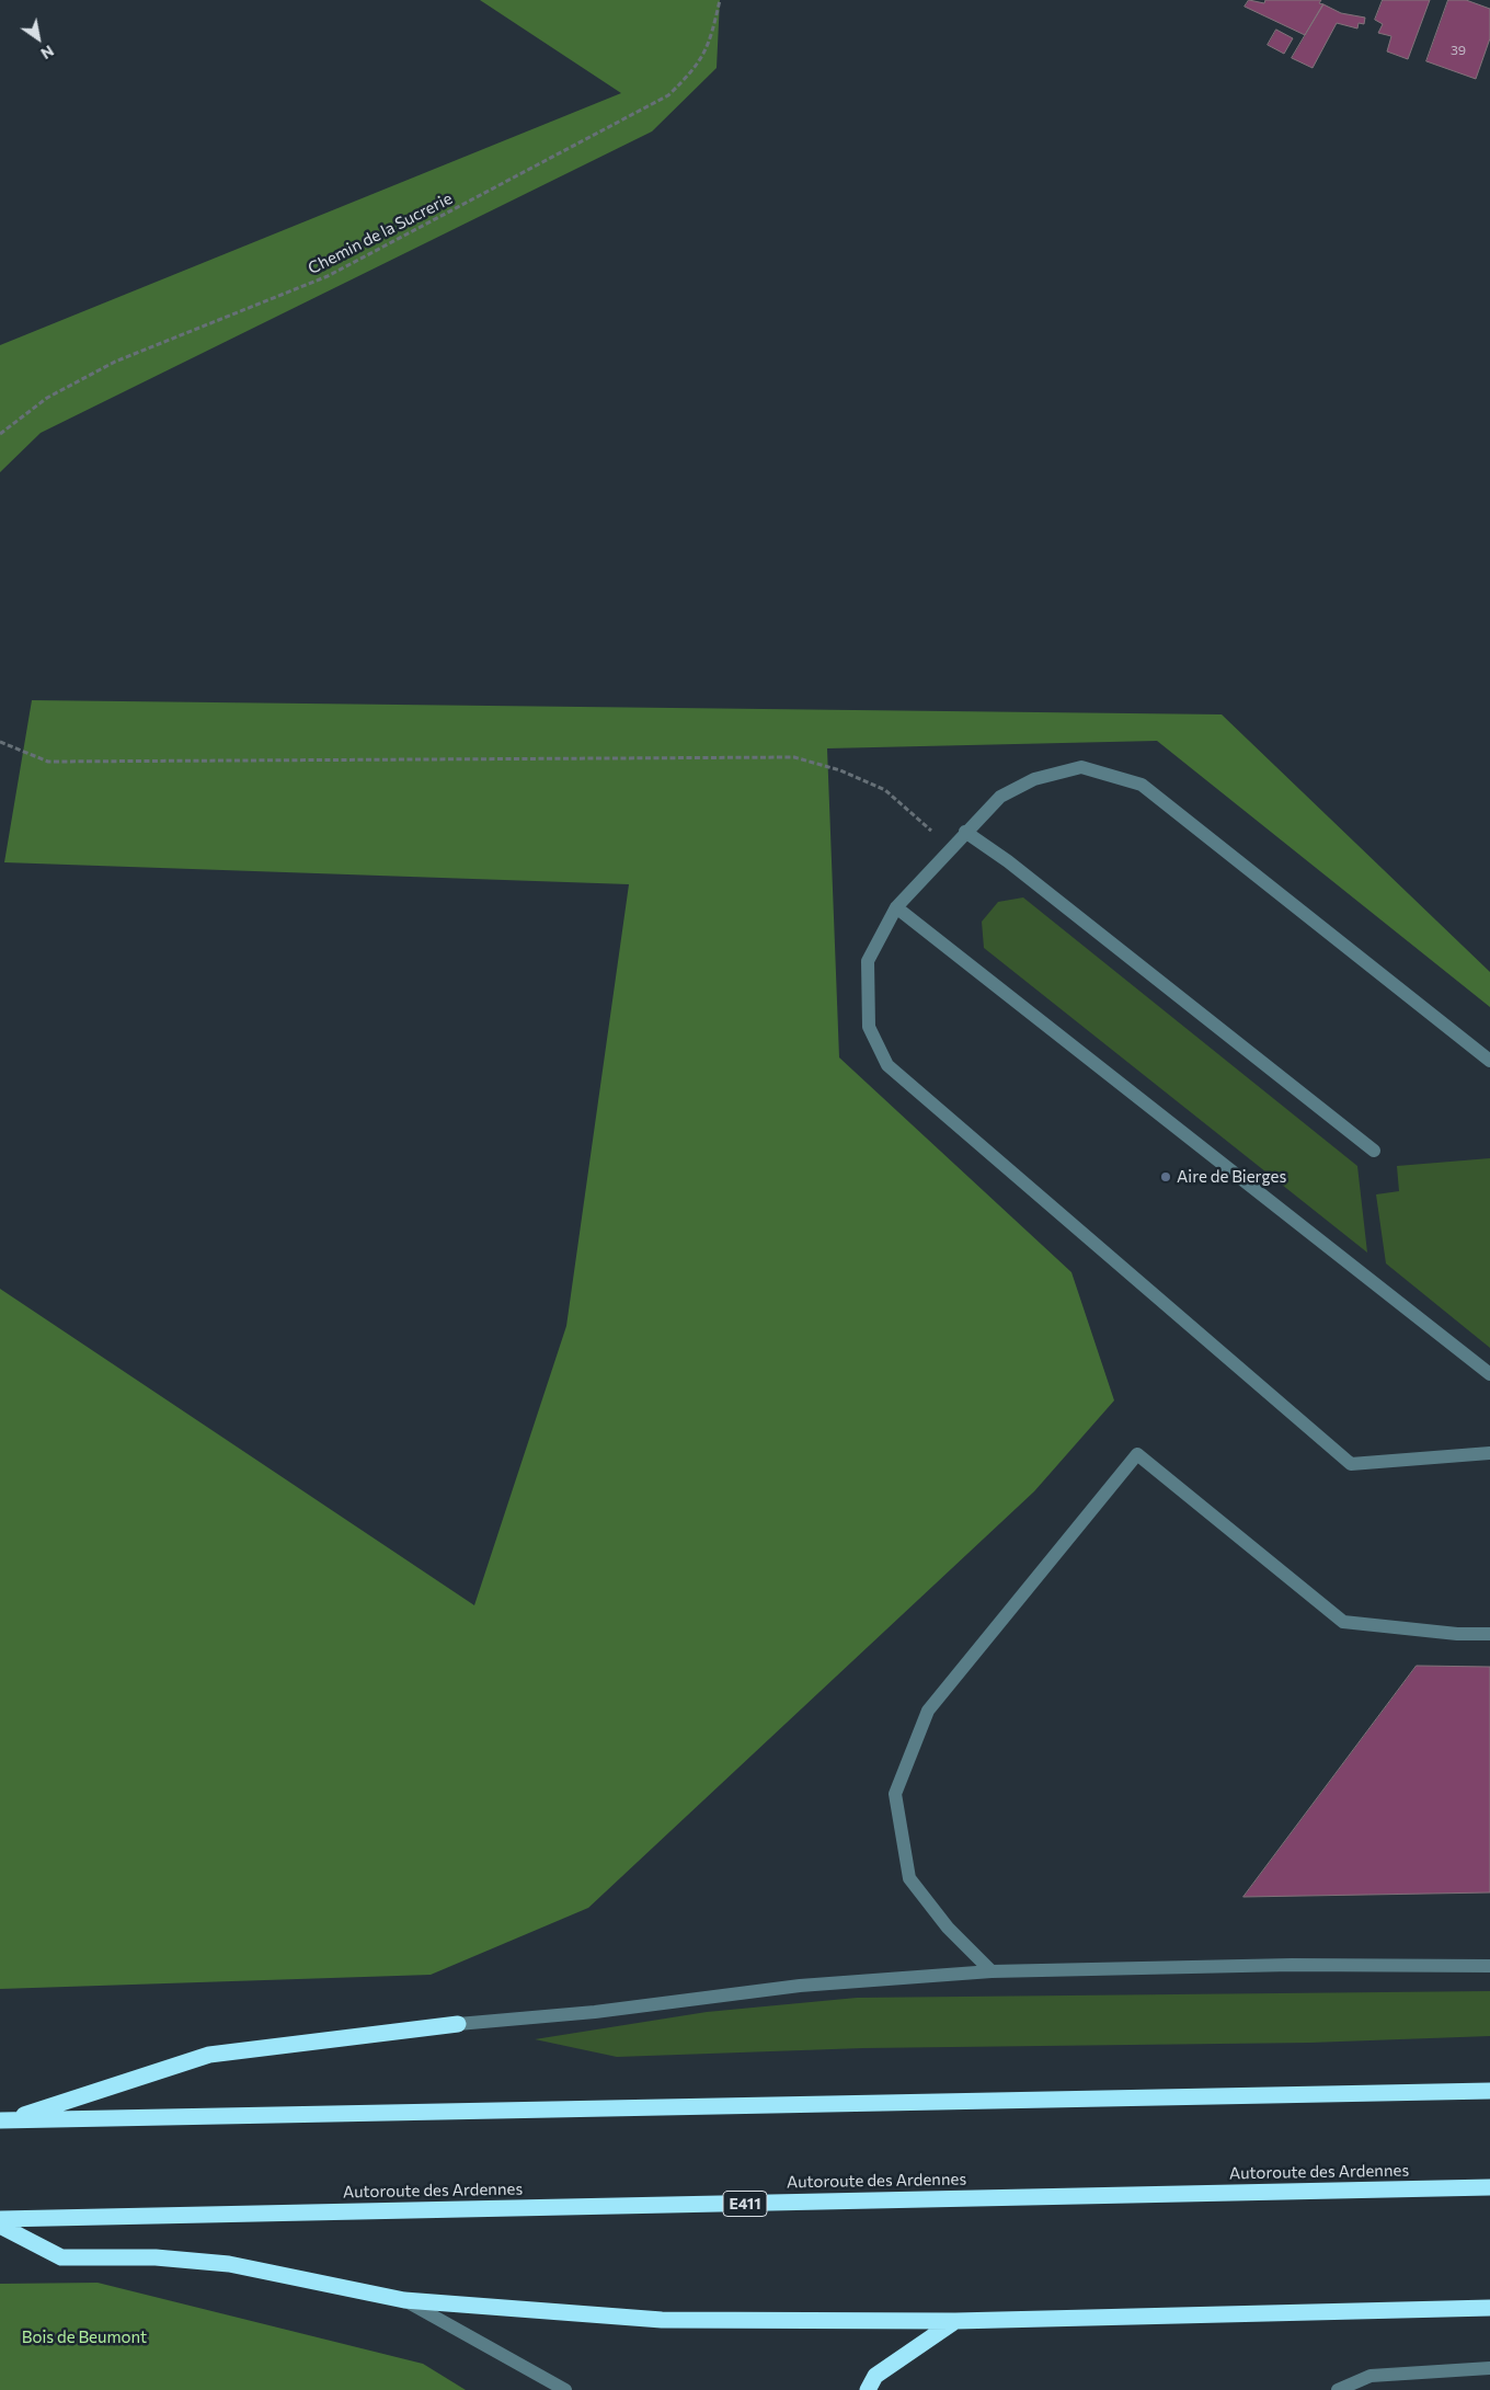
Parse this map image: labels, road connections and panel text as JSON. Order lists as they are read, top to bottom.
{
  "streets": {
    "highway": ["Autoroute des Ardennes", "E411"],
    "path": ["Chemin de la Sucrerie"]
  },
  "parks": ["Bois de Beumont"],
  "places": ["Aire de Bierges"],
  "house_numbers": ["39"],
  "north": "bottom right"
}
